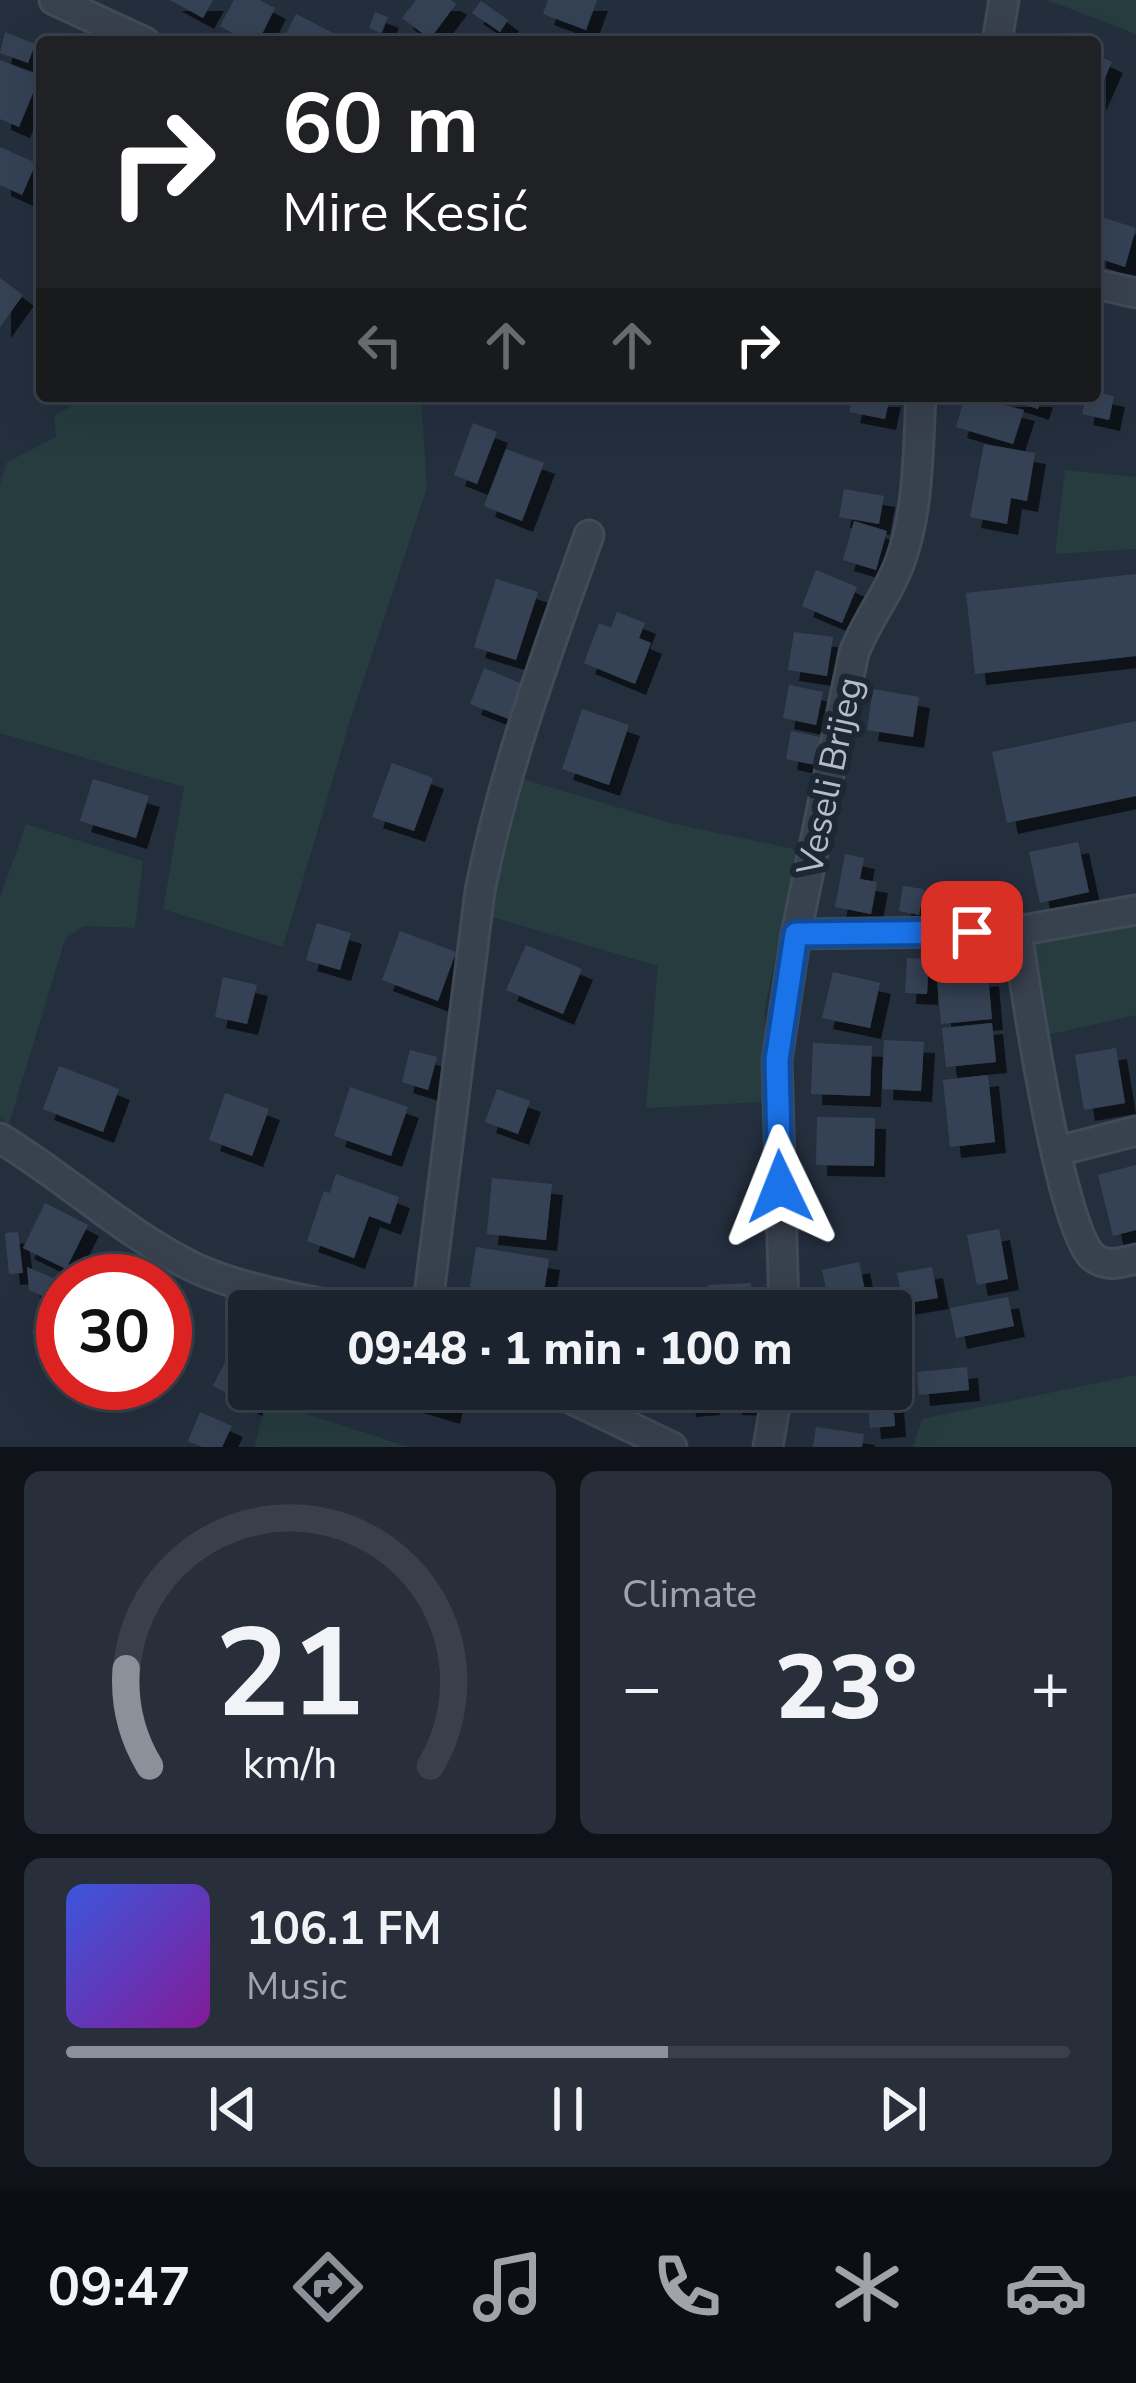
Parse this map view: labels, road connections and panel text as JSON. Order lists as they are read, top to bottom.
{
  "streets": {
    "street": ["Veseli Brijeg"]
  },
  "page": {
    "turn": ["60 m", "Mire Kesić"],
    "limit": "30",
    "trip": "09:48 · 1 min · 100 m",
    "tile": "Climate",
    "heat": ["−", "23°", "+"],
    "song": ["106.1 FM", "Music"],
    "tabs": "09:47",
    "gauge": ["21", "km/h"]
  }
}
